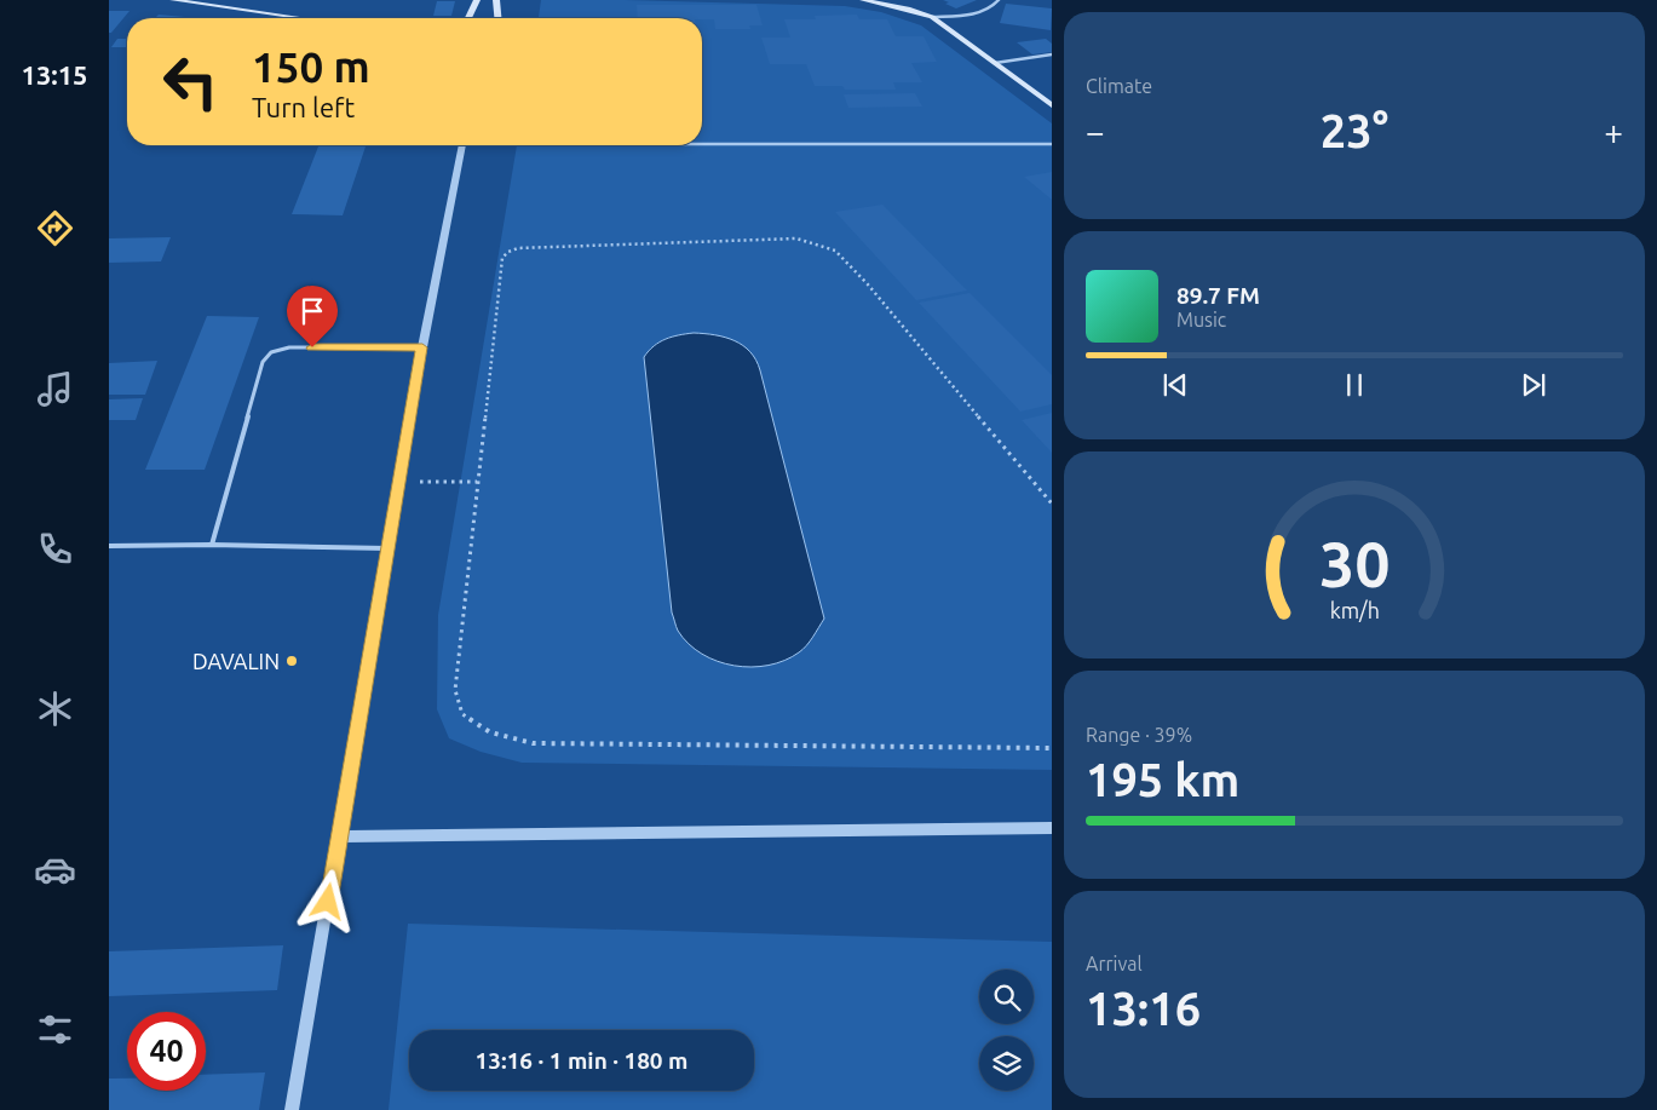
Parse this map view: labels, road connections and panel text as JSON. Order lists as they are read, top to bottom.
{
  "places": ["DAVALIN"],
  "page": {
    "tabs": "13:15",
    "tile": [
      "Climate",
      ["Range · 39%", "195 km"],
      ["Arrival", "13:16"]
    ],
    "turn": ["150 m", "Turn left"],
    "heat": ["−", "23°", "+"],
    "song": ["89.7 FM", "Music"],
    "limit": "40",
    "trip": "13:16 · 1 min · 180 m",
    "gauge": ["30", "km/h"]
  }
}
